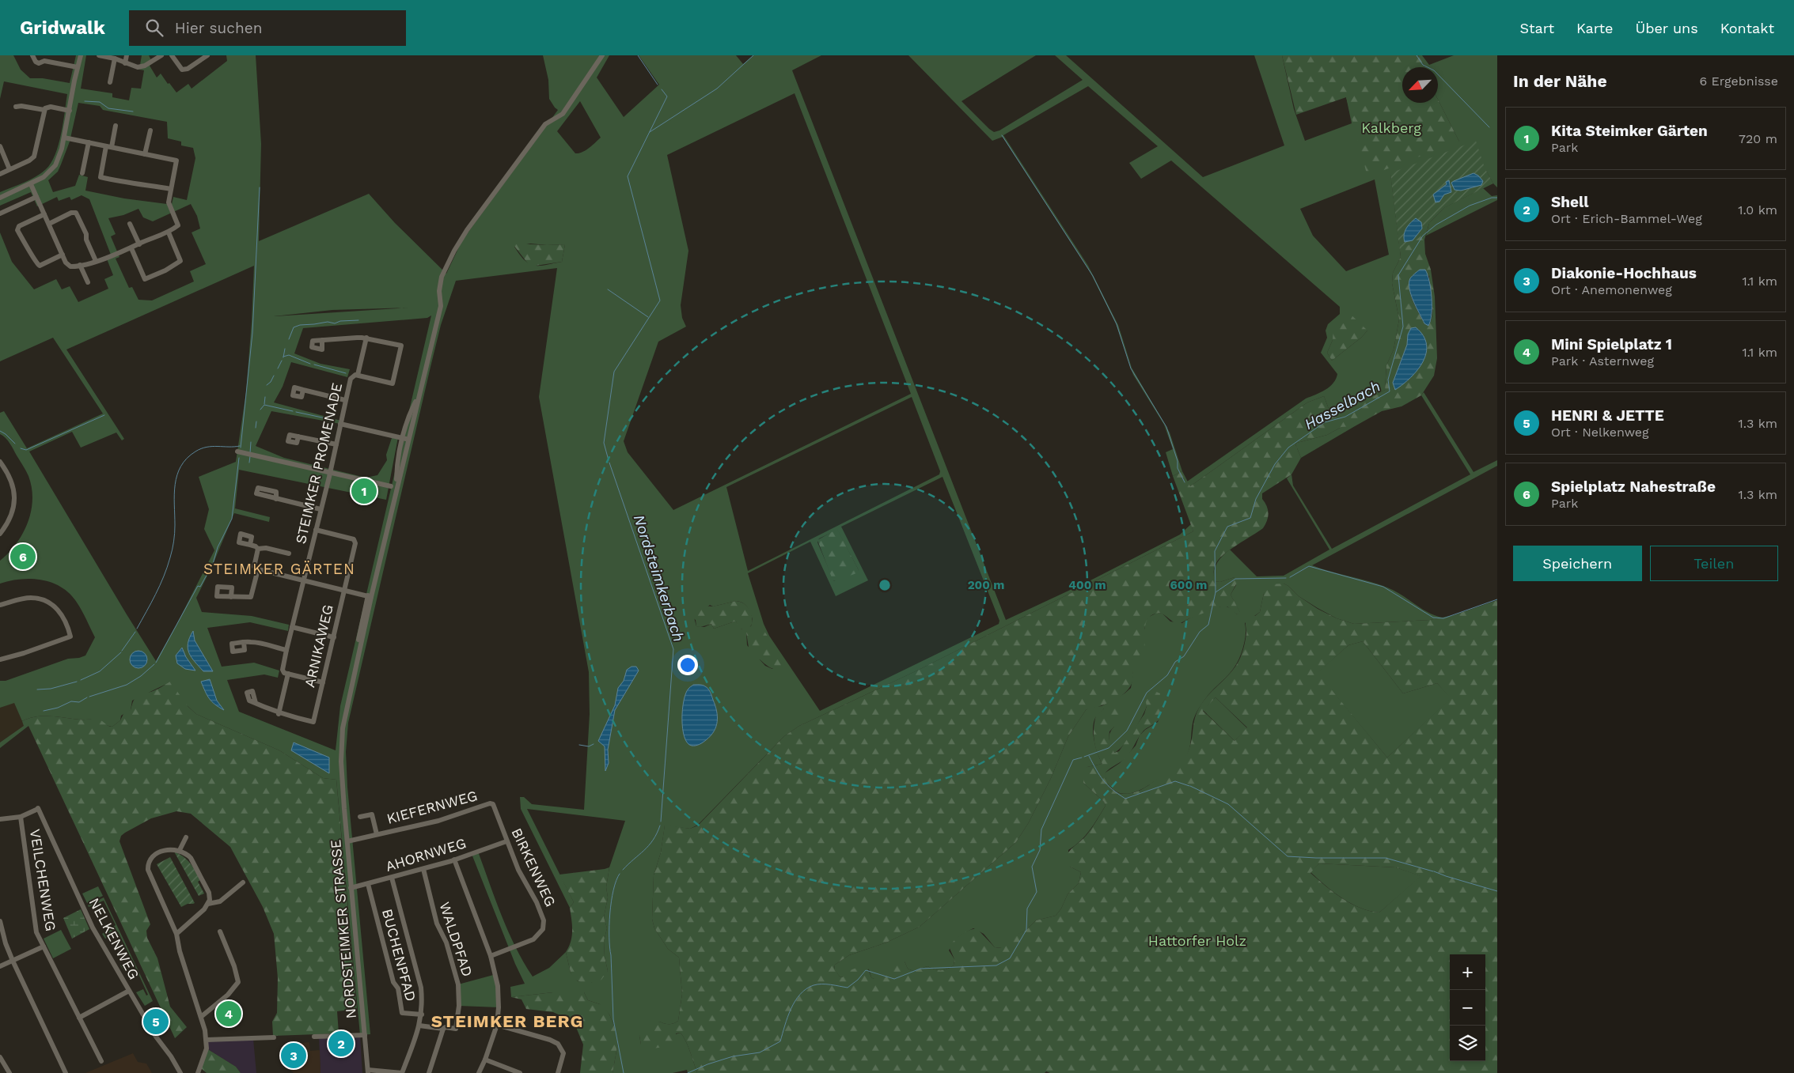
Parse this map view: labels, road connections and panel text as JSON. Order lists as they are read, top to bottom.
{
  "streets": {
    "street": [
      "STEIMKER PROMENADE",
      "ARNIKAWEG",
      "KIEFERNWEG",
      "AHORNWEG",
      "BIRKENWEG",
      "VEILCHENWEG",
      "NORDSTEIMKER STRASSE",
      "NELKENWEG",
      "WALDPFAD",
      "BUCHENPFAD"
    ]
  },
  "crossings": [
    ["STEIMKER PROMENADE", "ARNIKAWEG"],
    ["KIEFERNWEG", "BIRKENWEG"],
    ["KIEFERNWEG", "NORDSTEIMKER STRASSE"],
    ["AHORNWEG", "BIRKENWEG"],
    ["AHORNWEG", "NORDSTEIMKER STRASSE"],
    ["AHORNWEG", "WALDPFAD"],
    ["AHORNWEG", "BUCHENPFAD"],
    ["VEILCHENWEG", "NELKENWEG"]
  ],
  "districts": ["STEIMKER GÄRTEN", "STEIMKER BERG"],
  "water": ["Hasselbach", "Nordsteimkerbach"],
  "parks": ["Kalkberg", "Hattorfer Holz"],
  "north": "bottom left",
  "page": {
    "header": "Gridwalk",
    "search": "Hier suchen",
    "nav": [
      "Start",
      "Karte",
      "Über uns",
      "Kontakt"
    ],
    "heading": ["In der Nähe", "6 Ergebnisse"],
    "list": [
      {
        "mark": "1",
        "name": "Kita Steimker Gärten",
        "note": "Park",
        "value": "720 m"
      },
      {
        "mark": "2",
        "name": "Shell",
        "note": "Ort · Erich-Bammel-Weg",
        "value": "1.0 km"
      },
      {
        "mark": "3",
        "name": "Diakonie-Hochhaus",
        "note": "Ort · Anemonenweg",
        "value": "1.1 km"
      },
      {
        "mark": "4",
        "name": "Mini Spielplatz 1",
        "note": "Park · Asternweg",
        "value": "1.1 km"
      },
      {
        "mark": "5",
        "name": "HENRI & JETTE",
        "note": "Ort · Nelkenweg",
        "value": "1.3 km"
      },
      {
        "mark": "6",
        "name": "Spielplatz Nahestraße",
        "note": "Park",
        "value": "1.3 km"
      }
    ],
    "pins": [
      "1",
      "6",
      "4",
      "5",
      "2",
      "3"
    ],
    "buttons": ["Speichern", "Teilen"],
    "map_buttons": ["+", "−"]
  },
  "rings": ["200 m", "400 m", "600 m"]
}
